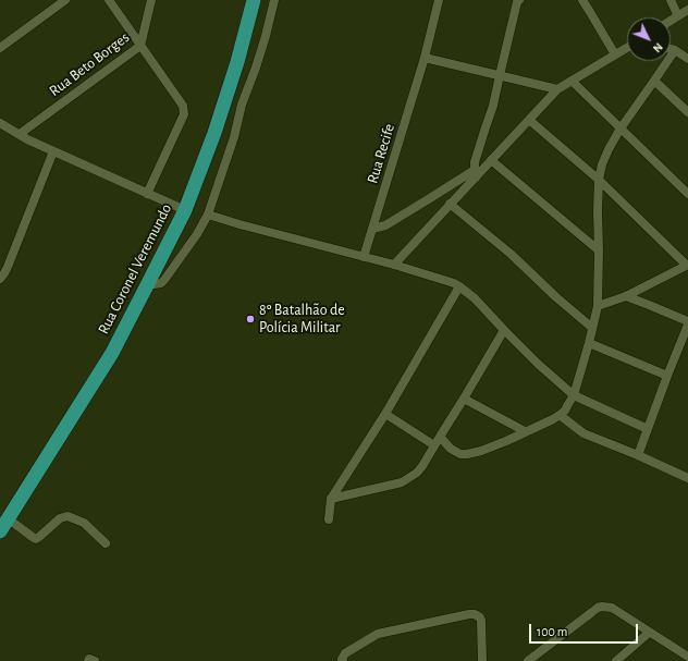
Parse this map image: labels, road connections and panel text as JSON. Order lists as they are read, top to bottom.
{
  "streets": {
    "highway": ["Rua Coronel Veremundo"],
    "street": ["Rua Beto Borges", "Rua Recife"]
  },
  "places": ["8º Batalhão de Polícia Militar"],
  "scale_bar": "100 m",
  "north": "bottom right"
}
